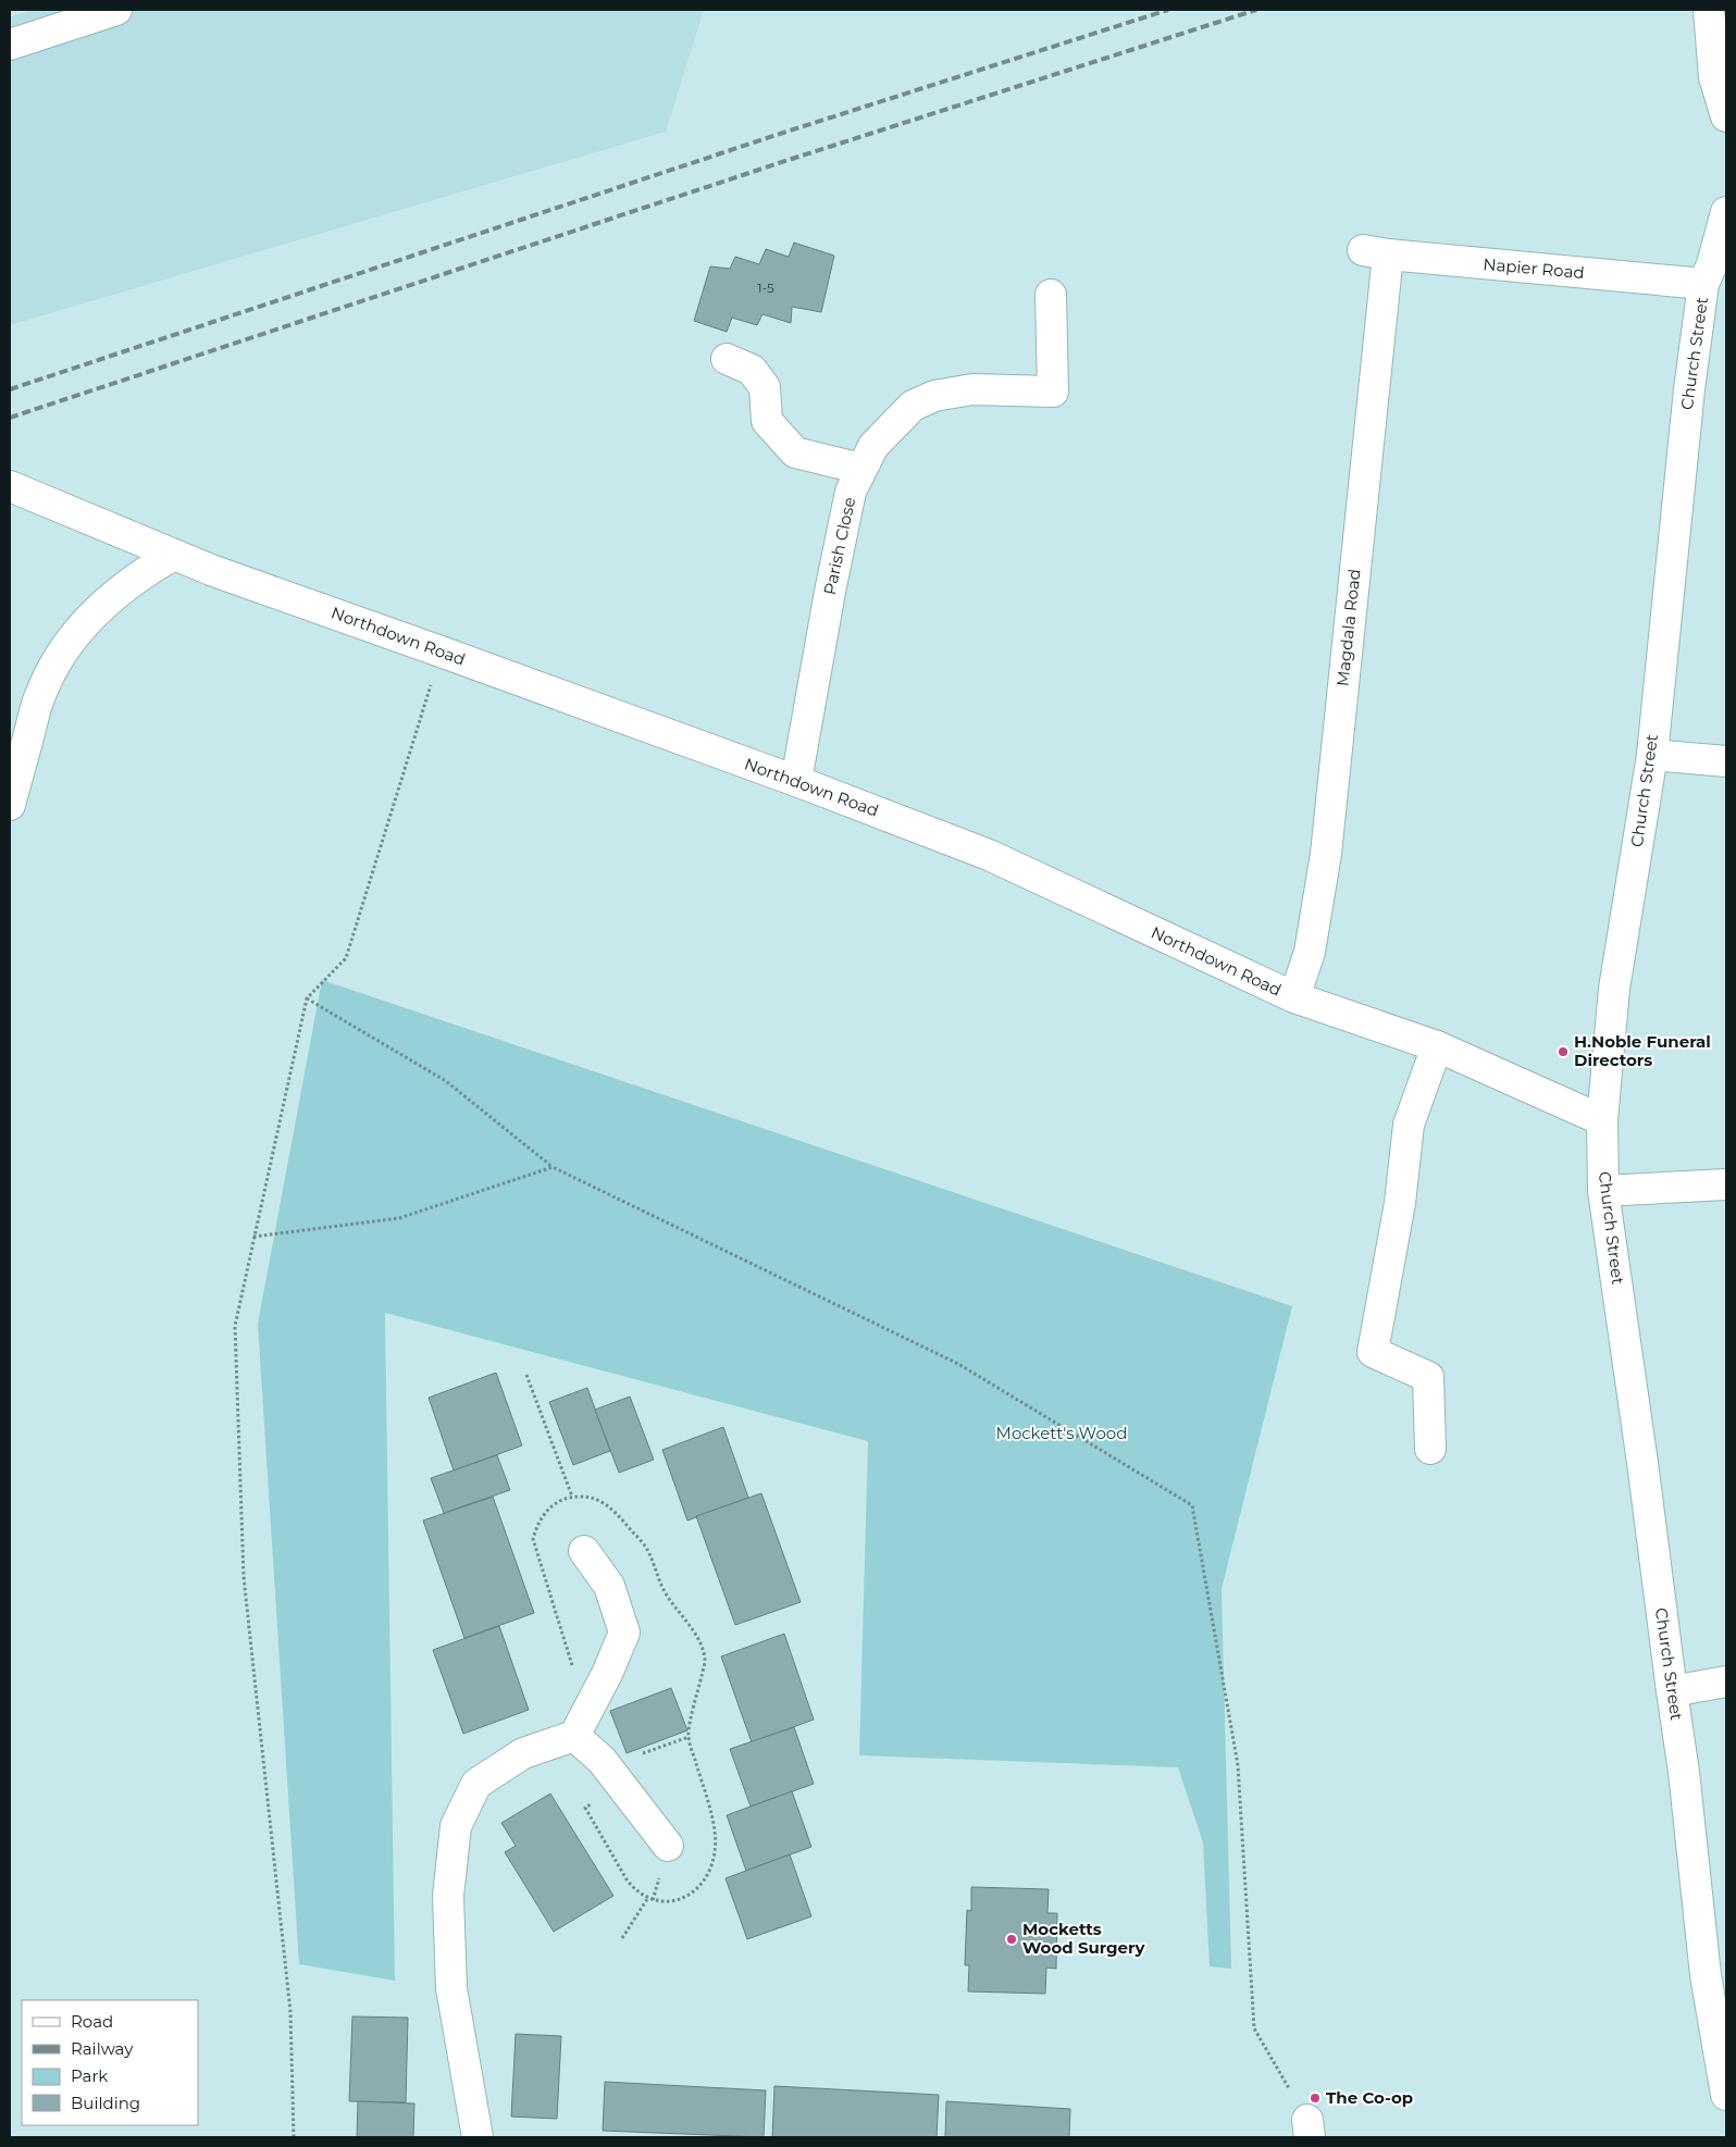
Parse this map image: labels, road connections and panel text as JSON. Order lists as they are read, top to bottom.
{
  "streets": {
    "street": [
      "Napier Road",
      "Church Street",
      "Parish Close",
      "Magdala Road",
      "Northdown Road"
    ]
  },
  "crossings": [
    ["Napier Road", "Church Street"],
    ["Napier Road", "Magdala Road"],
    ["Church Street", "Northdown Road"],
    ["Parish Close", "Northdown Road"],
    ["Magdala Road", "Northdown Road"]
  ],
  "parks": ["Mockett's Wood"],
  "places": ["H.Noble Funeral Directors", "Mocketts Wood Surgery", "The Co-op"],
  "house_numbers": ["1-5"],
  "legend": [
    "Road",
    "Railway",
    "Park",
    "Building"
  ]
}
